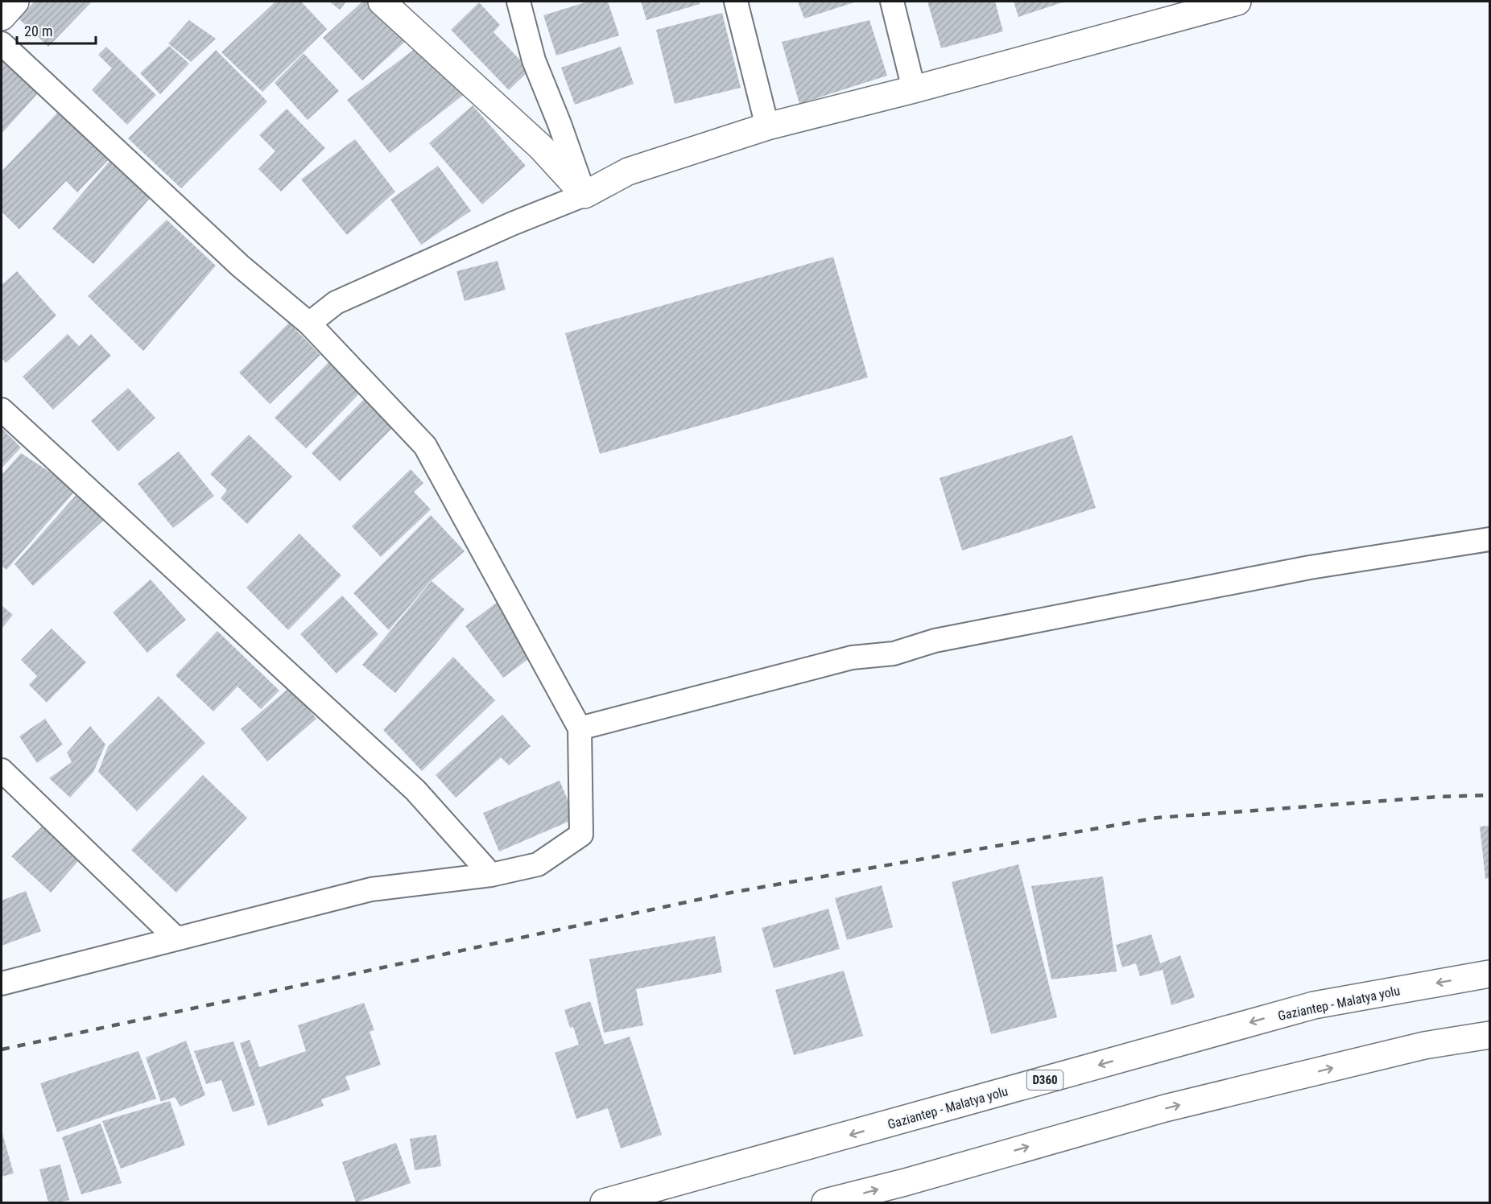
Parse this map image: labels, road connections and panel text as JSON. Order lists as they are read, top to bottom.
{
  "streets": {
    "main road": ["Gaziantep - Malatya yolu", "D360"]
  },
  "scale_bar": "20 m"
}
